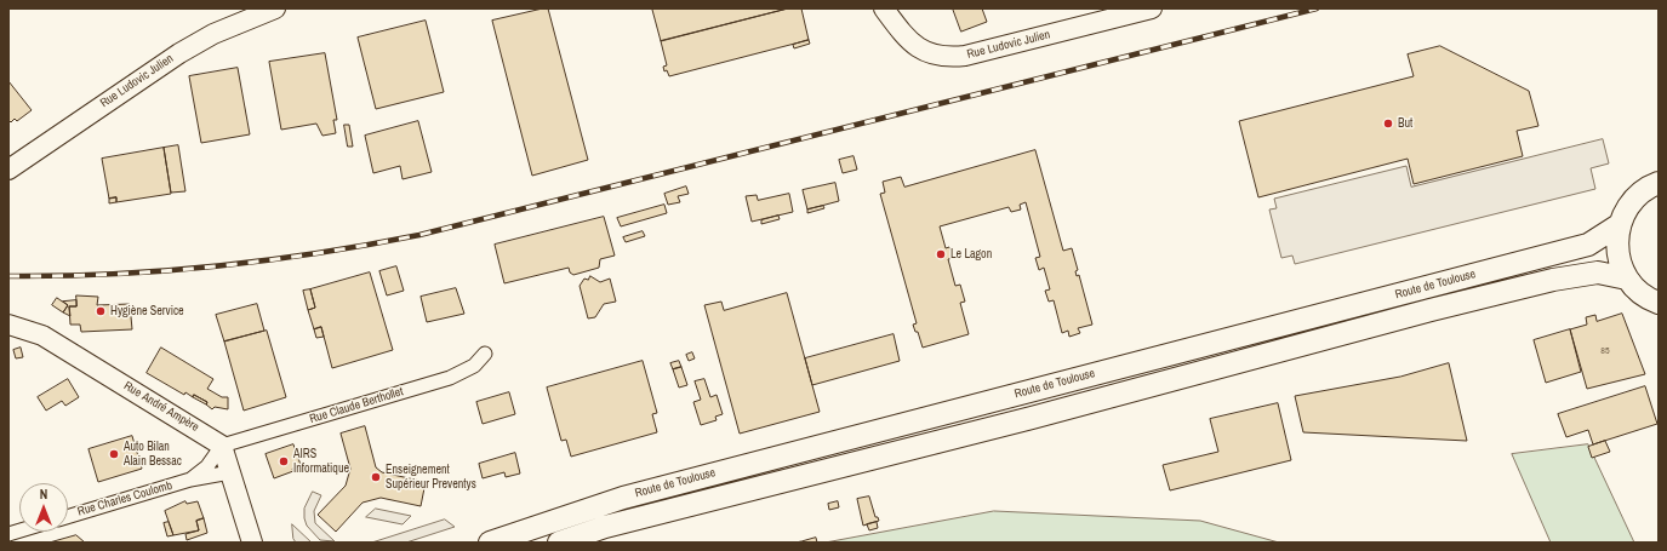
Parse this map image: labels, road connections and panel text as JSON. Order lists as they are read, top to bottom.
{
  "streets": {
    "main road": ["Rue Ludovic Julien", "Route de Toulouse", "Rue André Ampère"],
    "street": ["Rue Claude Berthollet", "Rue Charles Coulomb"]
  },
  "crossings": [
    ["Rue Claude Berthollet", "Rue André Ampère"],
    ["Rue Claude Berthollet", "Rue Charles Coulomb"],
    ["Rue André Ampère", "Rue Charles Coulomb"]
  ],
  "places": [
    "But",
    "Le Lagon",
    "Hygiène Service",
    "Auto Bilan Alain Bessac",
    "AIRS Informatique",
    "Enseignement Supérieur Preventys"
  ],
  "house_numbers": ["85"],
  "north": "top"
}
